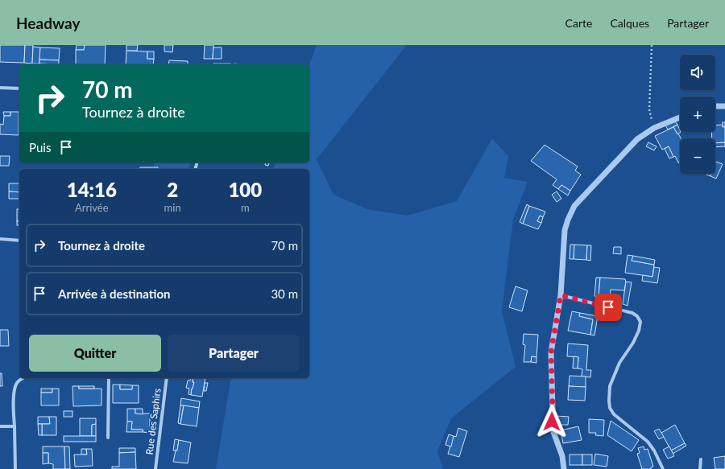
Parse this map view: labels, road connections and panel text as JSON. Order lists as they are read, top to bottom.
{
  "streets": {
    "street": ["Rue des Saphirs"]
  },
  "page": {
    "header": "Headway",
    "nav": ["Carte", "Calques", "Partager"],
    "map_buttons": ["+", "−"],
    "turn": ["70 m", "Tournez à droite"],
    "then": "Puis",
    "eta": [
      "14:16",
      "Arrivée",
      "2",
      "min",
      "100",
      "m"
    ],
    "list": [
      {
        "name": "Tournez à droite",
        "value": "70 m"
      },
      {
        "name": "Arrivée à destination",
        "value": "30 m"
      }
    ],
    "buttons": ["Quitter", "Partager"]
  }
}
